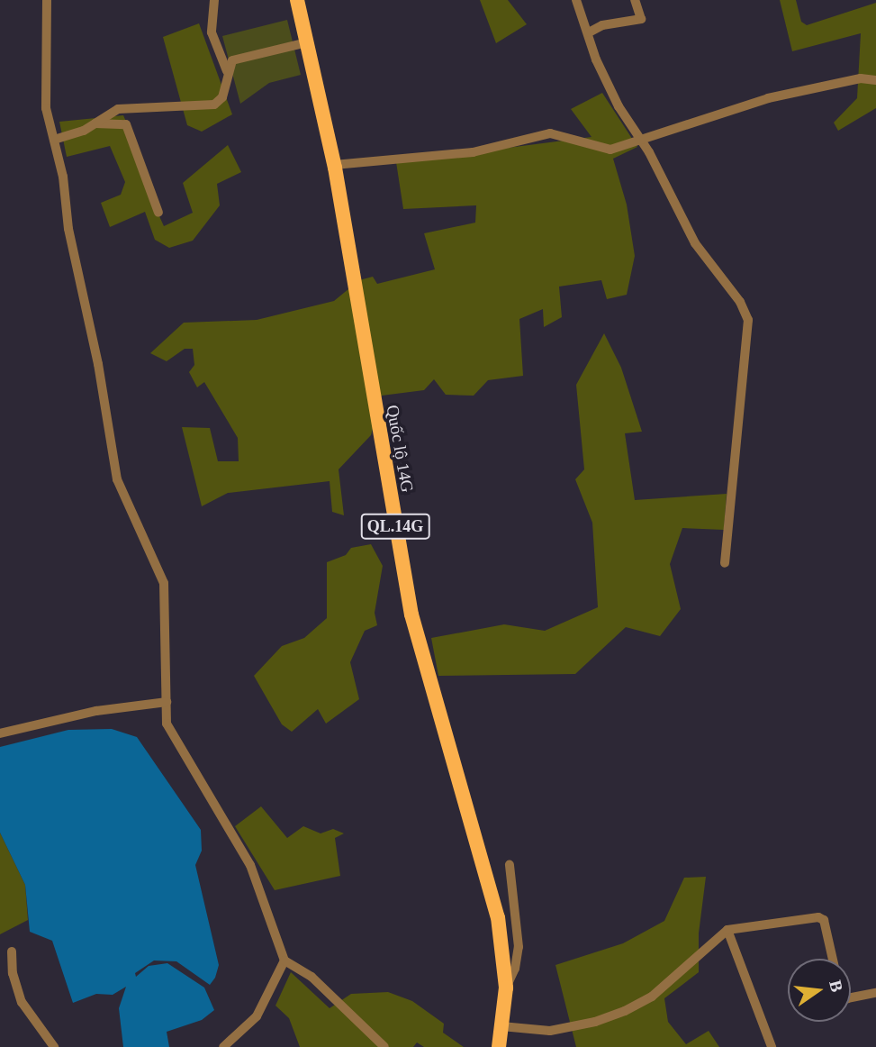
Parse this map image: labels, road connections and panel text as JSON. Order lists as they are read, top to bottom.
{
  "streets": {
    "main road": ["Quốc lộ 14G", "QL.14G"]
  },
  "north": "right"
}
